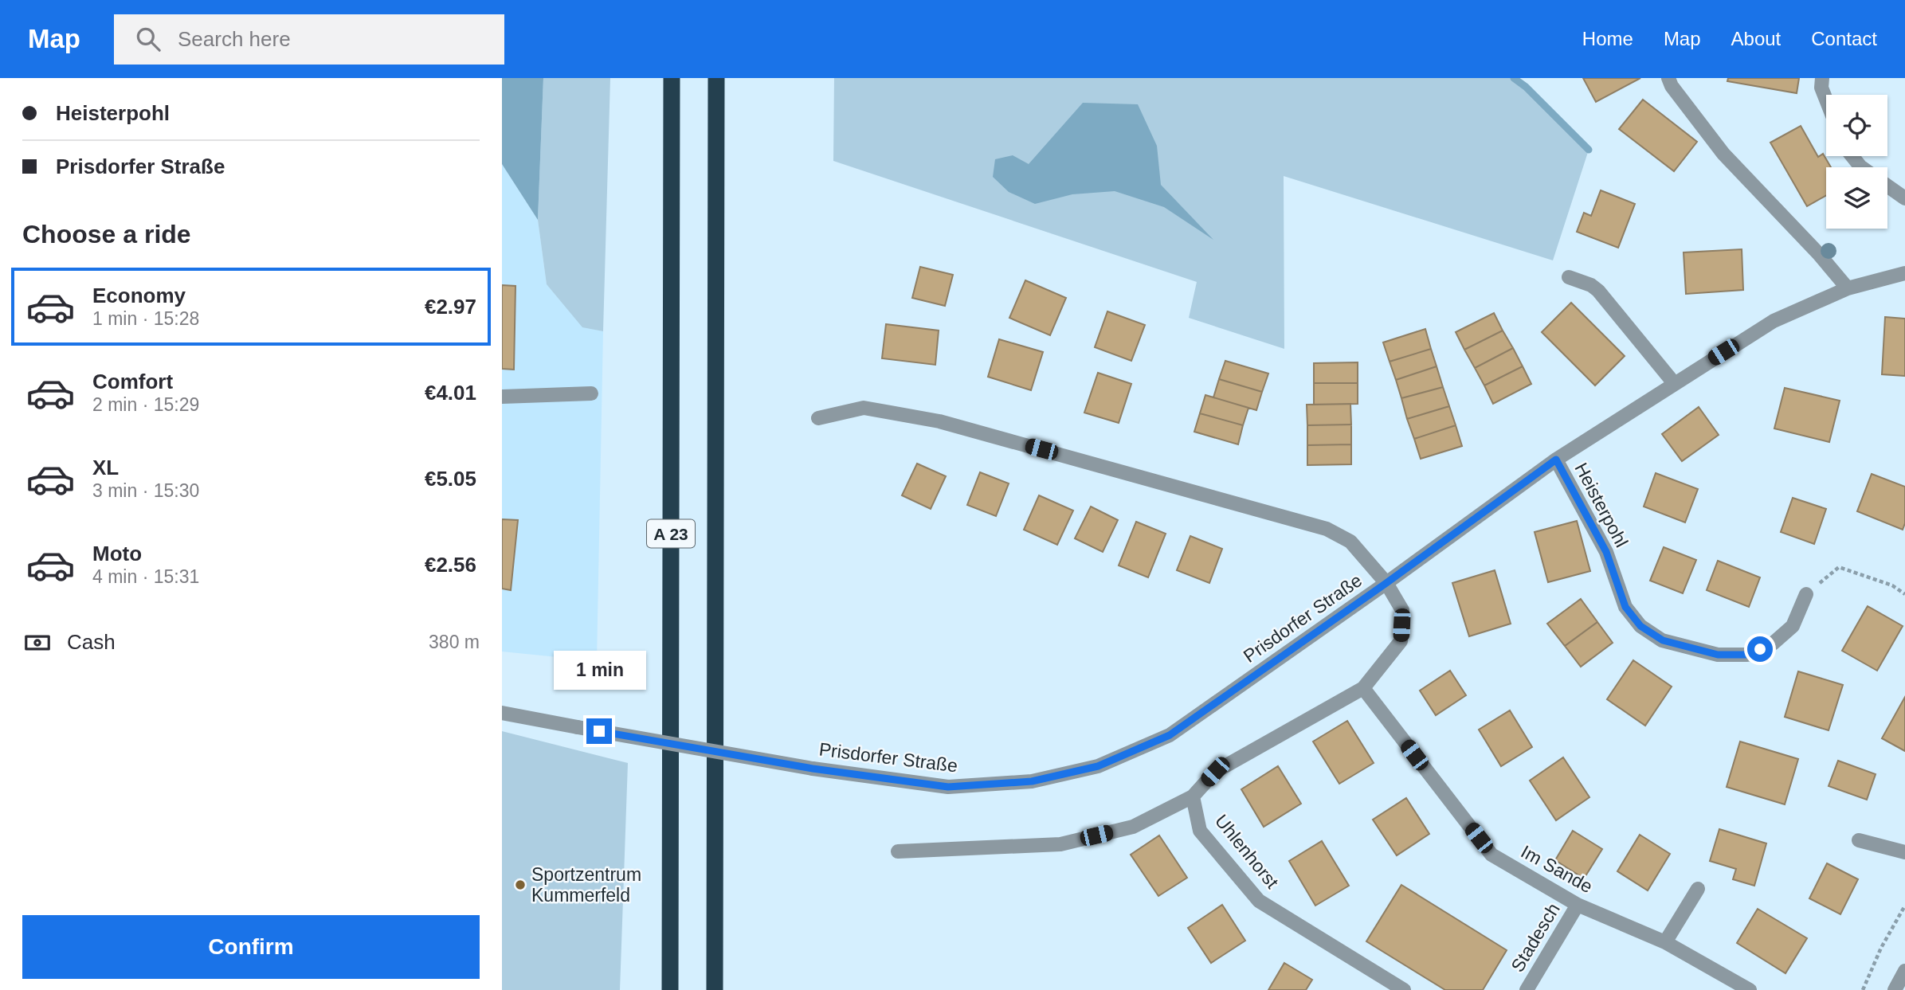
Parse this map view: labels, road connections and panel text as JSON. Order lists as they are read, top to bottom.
{
  "streets": {
    "highway": ["A 23"],
    "street": [
      "Heisterpohl",
      "Prisdorfer Straße",
      "Uhlenhorst",
      "Im Sande",
      "Stadesch"
    ]
  },
  "crossings": [
    ["Heisterpohl", "Prisdorfer Straße"],
    ["Im Sande", "Stadesch"]
  ],
  "places": ["Sportzentrum Kummerfeld"],
  "page": {
    "header": "Map",
    "search": "Search here",
    "nav": [
      "Home",
      "Map",
      "About",
      "Contact"
    ],
    "banner": ["Heisterpohl", "Prisdorfer Straße"],
    "heading": "Choose a ride",
    "list": [
      {
        "name": "Economy",
        "note": "1 min · 15:28",
        "value": "€2.97"
      },
      {
        "name": "Comfort",
        "note": "2 min · 15:29",
        "value": "€4.01"
      },
      {
        "name": "XL",
        "note": "3 min · 15:30",
        "value": "€5.05"
      },
      {
        "name": "Moto",
        "note": "4 min · 15:31",
        "value": "€2.56"
      }
    ],
    "pay": ["Cash", "380 m"],
    "bubble": "1 min",
    "buttons": "Confirm"
  }
}
